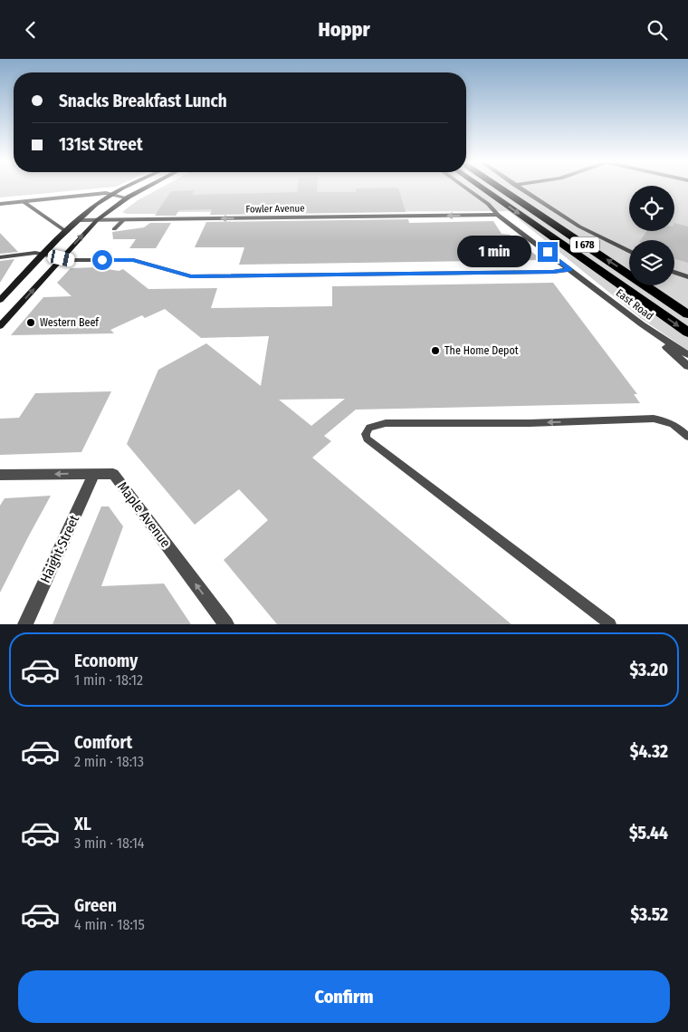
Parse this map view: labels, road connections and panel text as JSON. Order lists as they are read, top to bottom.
{
  "streets": {
    "highway": ["I 678"],
    "street": [
      "Fowler Avenue",
      "East Road",
      "Maple Avenue",
      "Haight Street"
    ]
  },
  "crossings": [
    ["Fowler Avenue", "East Road"],
    ["Maple Avenue", "Haight Street"]
  ],
  "one_way": ["Maple Avenue"],
  "places": ["Western Beef", "The Home Depot"],
  "page": {
    "header": "Hoppr",
    "banner": ["Snacks Breakfast Lunch", "131st Street"],
    "bubble": "1 min",
    "list": [
      {
        "name": "Economy",
        "note": "1 min · 18:12",
        "value": "$3.20"
      },
      {
        "name": "Comfort",
        "note": "2 min · 18:13",
        "value": "$4.32"
      },
      {
        "name": "XL",
        "note": "3 min · 18:14",
        "value": "$5.44"
      },
      {
        "name": "Green",
        "note": "4 min · 18:15",
        "value": "$3.52"
      }
    ],
    "buttons": "Confirm"
  }
}
